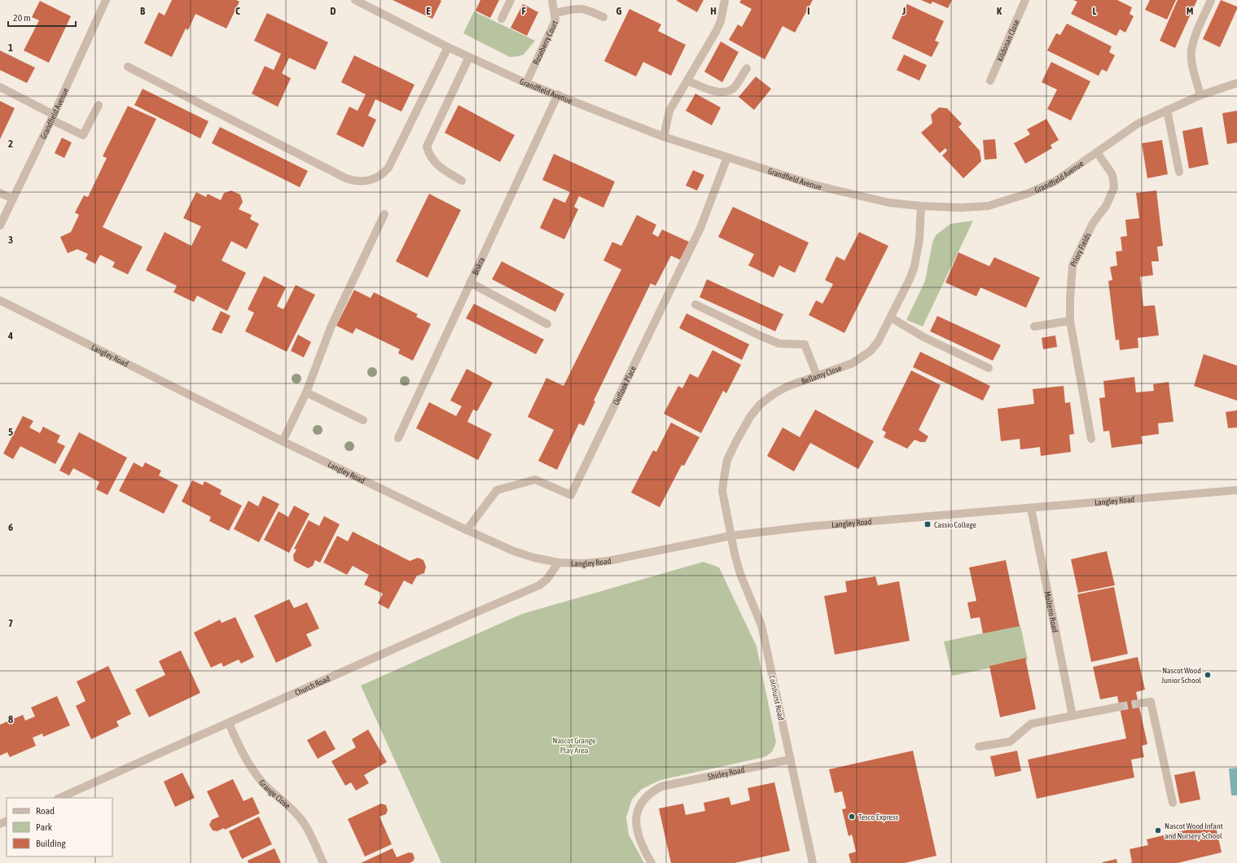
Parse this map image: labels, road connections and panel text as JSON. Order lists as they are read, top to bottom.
{
  "streets": {
    "street": [
      "Kildonan Close",
      "Roseberry Court",
      "Grandfield Avenue",
      "Priory Fields",
      "Biskra",
      "Langley Road",
      "Bellamy Close",
      "Outlook Place",
      "Molteno Road",
      "Church Road",
      "Colnhurst Road",
      "Shirley Road",
      "Grange Close"
    ]
  },
  "crossings": [
    ["Roseberry Court", "Grandfield Avenue"],
    ["Grandfield Avenue", "Priory Fields"],
    ["Grandfield Avenue", "Biskra"],
    ["Grandfield Avenue", "Bellamy Close"],
    ["Grandfield Avenue", "Outlook Place"],
    ["Langley Road", "Bellamy Close"],
    ["Langley Road", "Outlook Place"],
    ["Langley Road", "Molteno Road"],
    ["Langley Road", "Church Road"],
    ["Langley Road", "Colnhurst Road"],
    ["Bellamy Close", "Colnhurst Road"],
    ["Church Road", "Grange Close"],
    ["Colnhurst Road", "Shirley Road"]
  ],
  "parks": ["Nascot Grange Play Area"],
  "places": {
    "transit": ["Cassio College"],
    "other": ["Nascot Wood Junior School", "Tesco Express", "Nascot Wood Infant and Nursery School"]
  },
  "legend": ["Road", "Park", "Building"],
  "scale_bar": "20 m",
  "grid": {
    "columns": [
      "B",
      "C",
      "D",
      "E",
      "F",
      "G",
      "H",
      "I",
      "J",
      "K",
      "L",
      "M"
    ],
    "rows": [
      "1",
      "2",
      "3",
      "4",
      "5",
      "6",
      "7",
      "8"
    ]
  }
}
